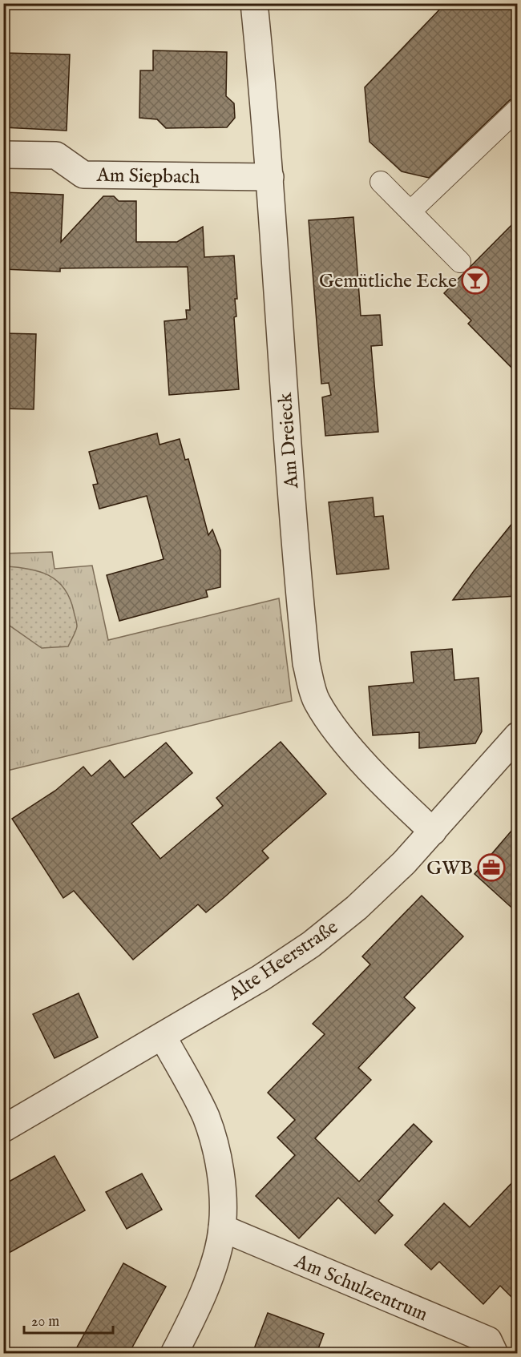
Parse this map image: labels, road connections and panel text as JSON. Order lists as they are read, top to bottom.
{
  "streets": {
    "street": [
      "Am Siepbach",
      "Am Dreieck",
      "Alte Heerstraße",
      "Am Schulzentrum"
    ]
  },
  "crossings": [
    ["Am Siepbach", "Am Dreieck"],
    ["Am Dreieck", "Alte Heerstraße"]
  ],
  "places": {
    "bar": ["Gemütliche Ecke"],
    "office": ["GWB"]
  },
  "scale_bar": "20 m"
}
